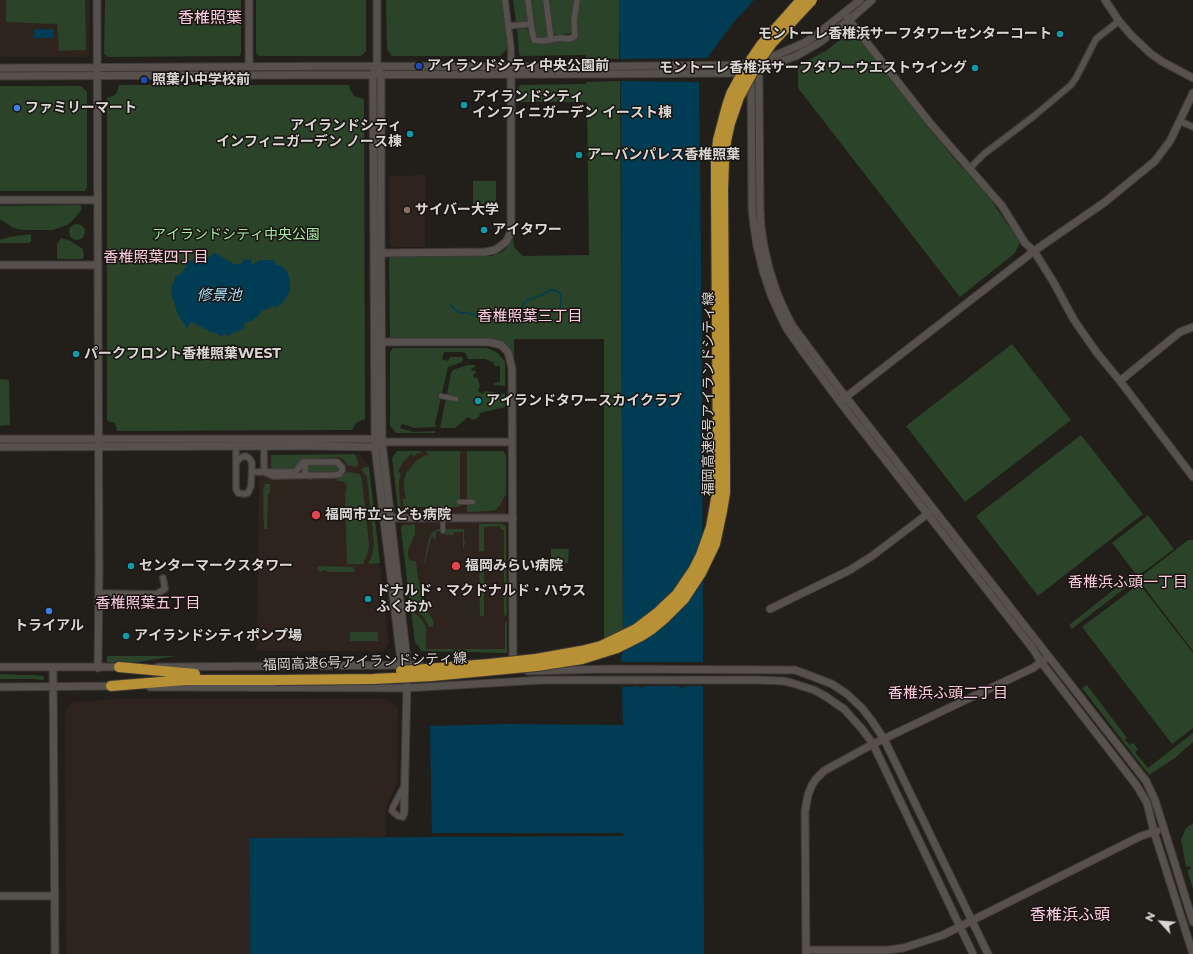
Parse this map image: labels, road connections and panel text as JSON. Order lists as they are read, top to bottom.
{
  "streets": {
    "highway": ["福岡高速6号アイランドシティ線"]
  },
  "districts": [
    "香椎照葉",
    "香椎照葉四丁目",
    "香椎照葉三丁目",
    "香椎浜ふ頭一丁目",
    "香椎照葉五丁目",
    "香椎浜ふ頭二丁目",
    "香椎浜ふ頭"
  ],
  "water": ["修景池"],
  "parks": ["アイランドシティ中央公園"],
  "places": [
    "モントーレ香椎浜サーフタワーセンターコート",
    "アイランドシティ中央公園前",
    "モントーレ香椎浜サーフタワーウエストウイング",
    "照葉小中学校前",
    "アイランドシティ インフィニガーデン イースト棟",
    "ファミリーマート",
    "アイランドシティ インフィニガーデン ノース棟",
    "アーバンパレス香椎照葉",
    "サイバー大学",
    "アイタワー",
    "パークフロント香椎照葉WEST",
    "アイランドタワースカイクラブ",
    "福岡市立こども病院",
    "センターマークスタワー",
    "福岡みらい病院",
    "ドナルド・マクドナルド・ハウス ふくおか",
    "トライアル",
    "アイランドシティポンプ場"
  ],
  "north": "top left"
}
